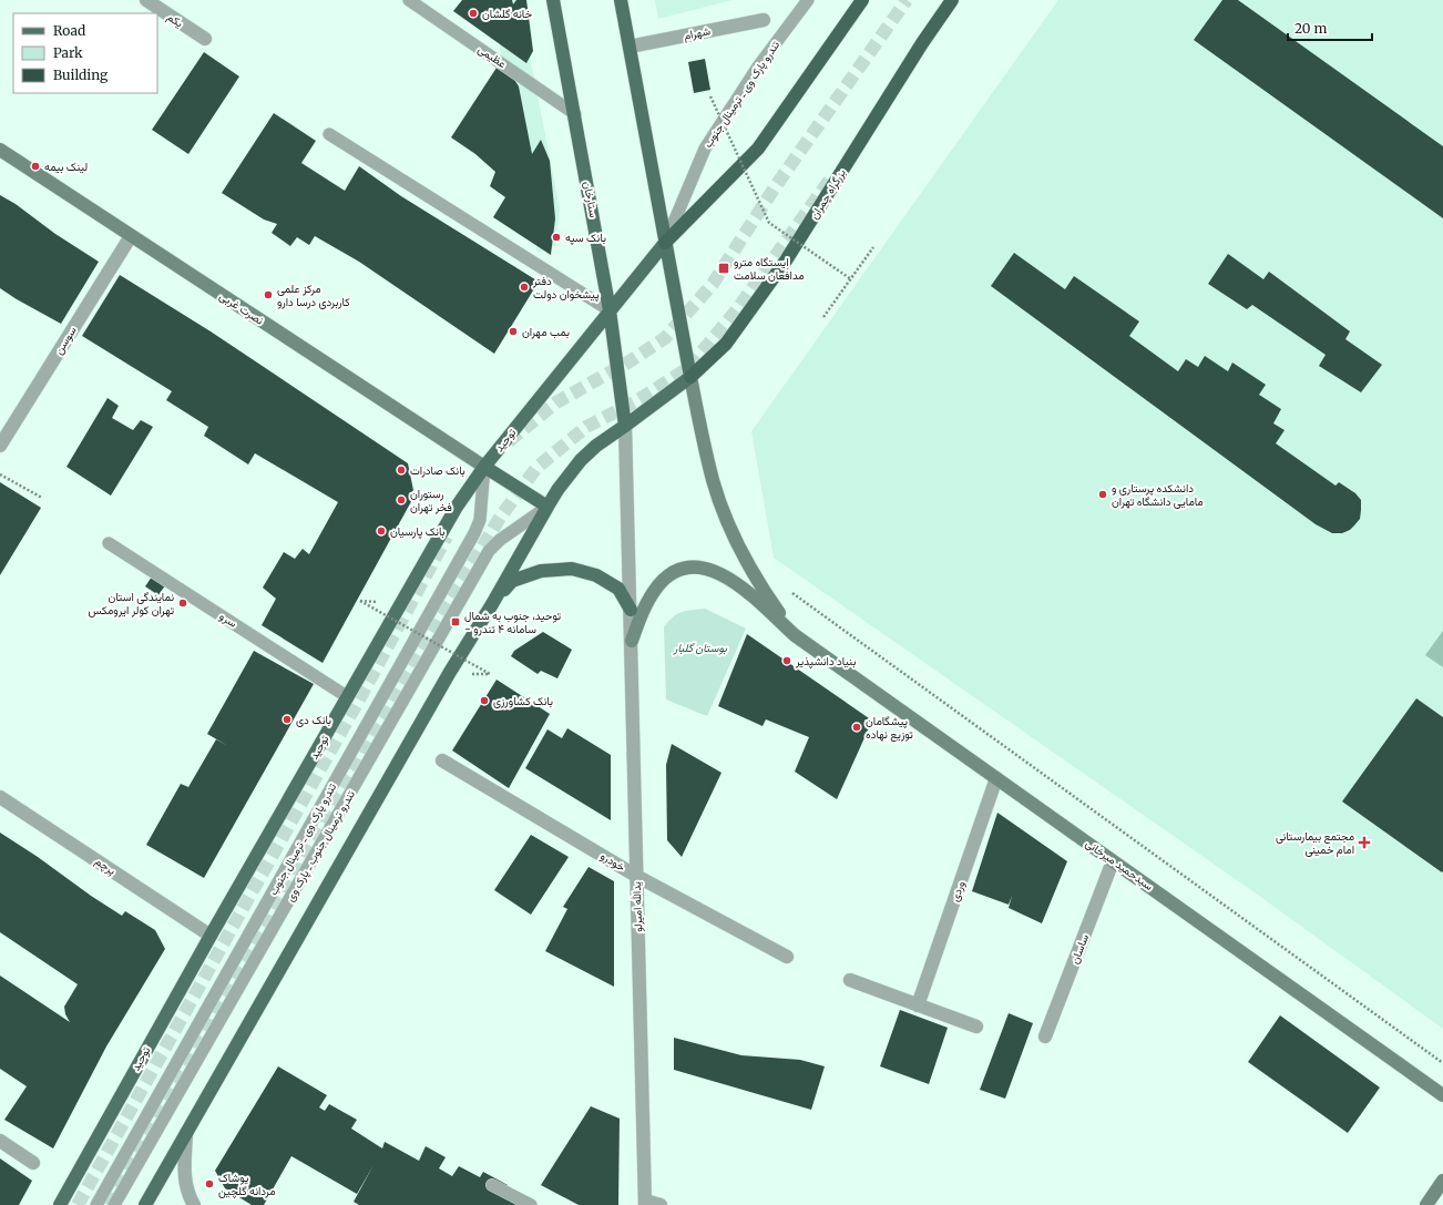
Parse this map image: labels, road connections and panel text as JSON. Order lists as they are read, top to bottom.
{
  "streets": {
    "highway": ["بزرگراه چمران"],
    "main road": [
      "ستارخان",
      "نصرت غربی",
      "توحید",
      "سیدحمید میرخانی"
    ],
    "street": [
      "یکم",
      "شهرام",
      "سوسن",
      "خودرو",
      "پرچم",
      "وردی",
      "یدالله امیرلو",
      "ساسان"
    ],
    "lane": [
      "عظیمی",
      "تندرو پارک وی ـ ترمینال جنوب",
      "سرو",
      "تندرو ترمینال جنوب ـ پارک وی"
    ]
  },
  "crossings": [
    ["عظیمی", "ستارخان"],
    ["تندرو پارک وی ـ ترمینال جنوب", "نصرت غربی"],
    ["تندرو پارک وی ـ ترمینال جنوب", "توحید"],
    ["ستارخان", "توحید"],
    ["ستارخان", "یدالله امیرلو"],
    ["نصرت غربی", "سوسن"],
    ["نصرت غربی", "توحید"],
    ["توحید", "سرو"],
    ["توحید", "پرچم"],
    ["خودرو", "یدالله امیرلو"],
    ["سیدحمید میرخانی", "وردی"],
    ["سیدحمید میرخانی", "ساسان"]
  ],
  "parks": ["بوستان گلبار"],
  "places": {
    "other": [
      "خانه گلشان",
      "لینک بیمه",
      "بانک سپه",
      "دفتر پیشخوان دولت",
      "مرکز علمی کاربردی درسا دارو",
      "بمب مهران",
      "بانک صادرات",
      "دانشکده پرستاری و مامایی دانشگاه تهران",
      "رستوران فخر تهران",
      "بانک پارسیان",
      "نمایندگی استان تهران کولر ایرومکس",
      "بنیاد دانشپذیر",
      "بانک کشاورزی",
      "بانک دی",
      "پیشگامان توزیع نهاده",
      "پوشاک مردانه گلچین"
    ],
    "transit": ["ایستگاه مترو مدافعان سلامت", "توحید، جنوب به شمال - سامانه ۴ تندرو"],
    "health": ["مجتمع بیمارستانی امام خمینی"]
  },
  "legend": ["Road", "Park", "Building"],
  "scale_bar": "20 m"
}
